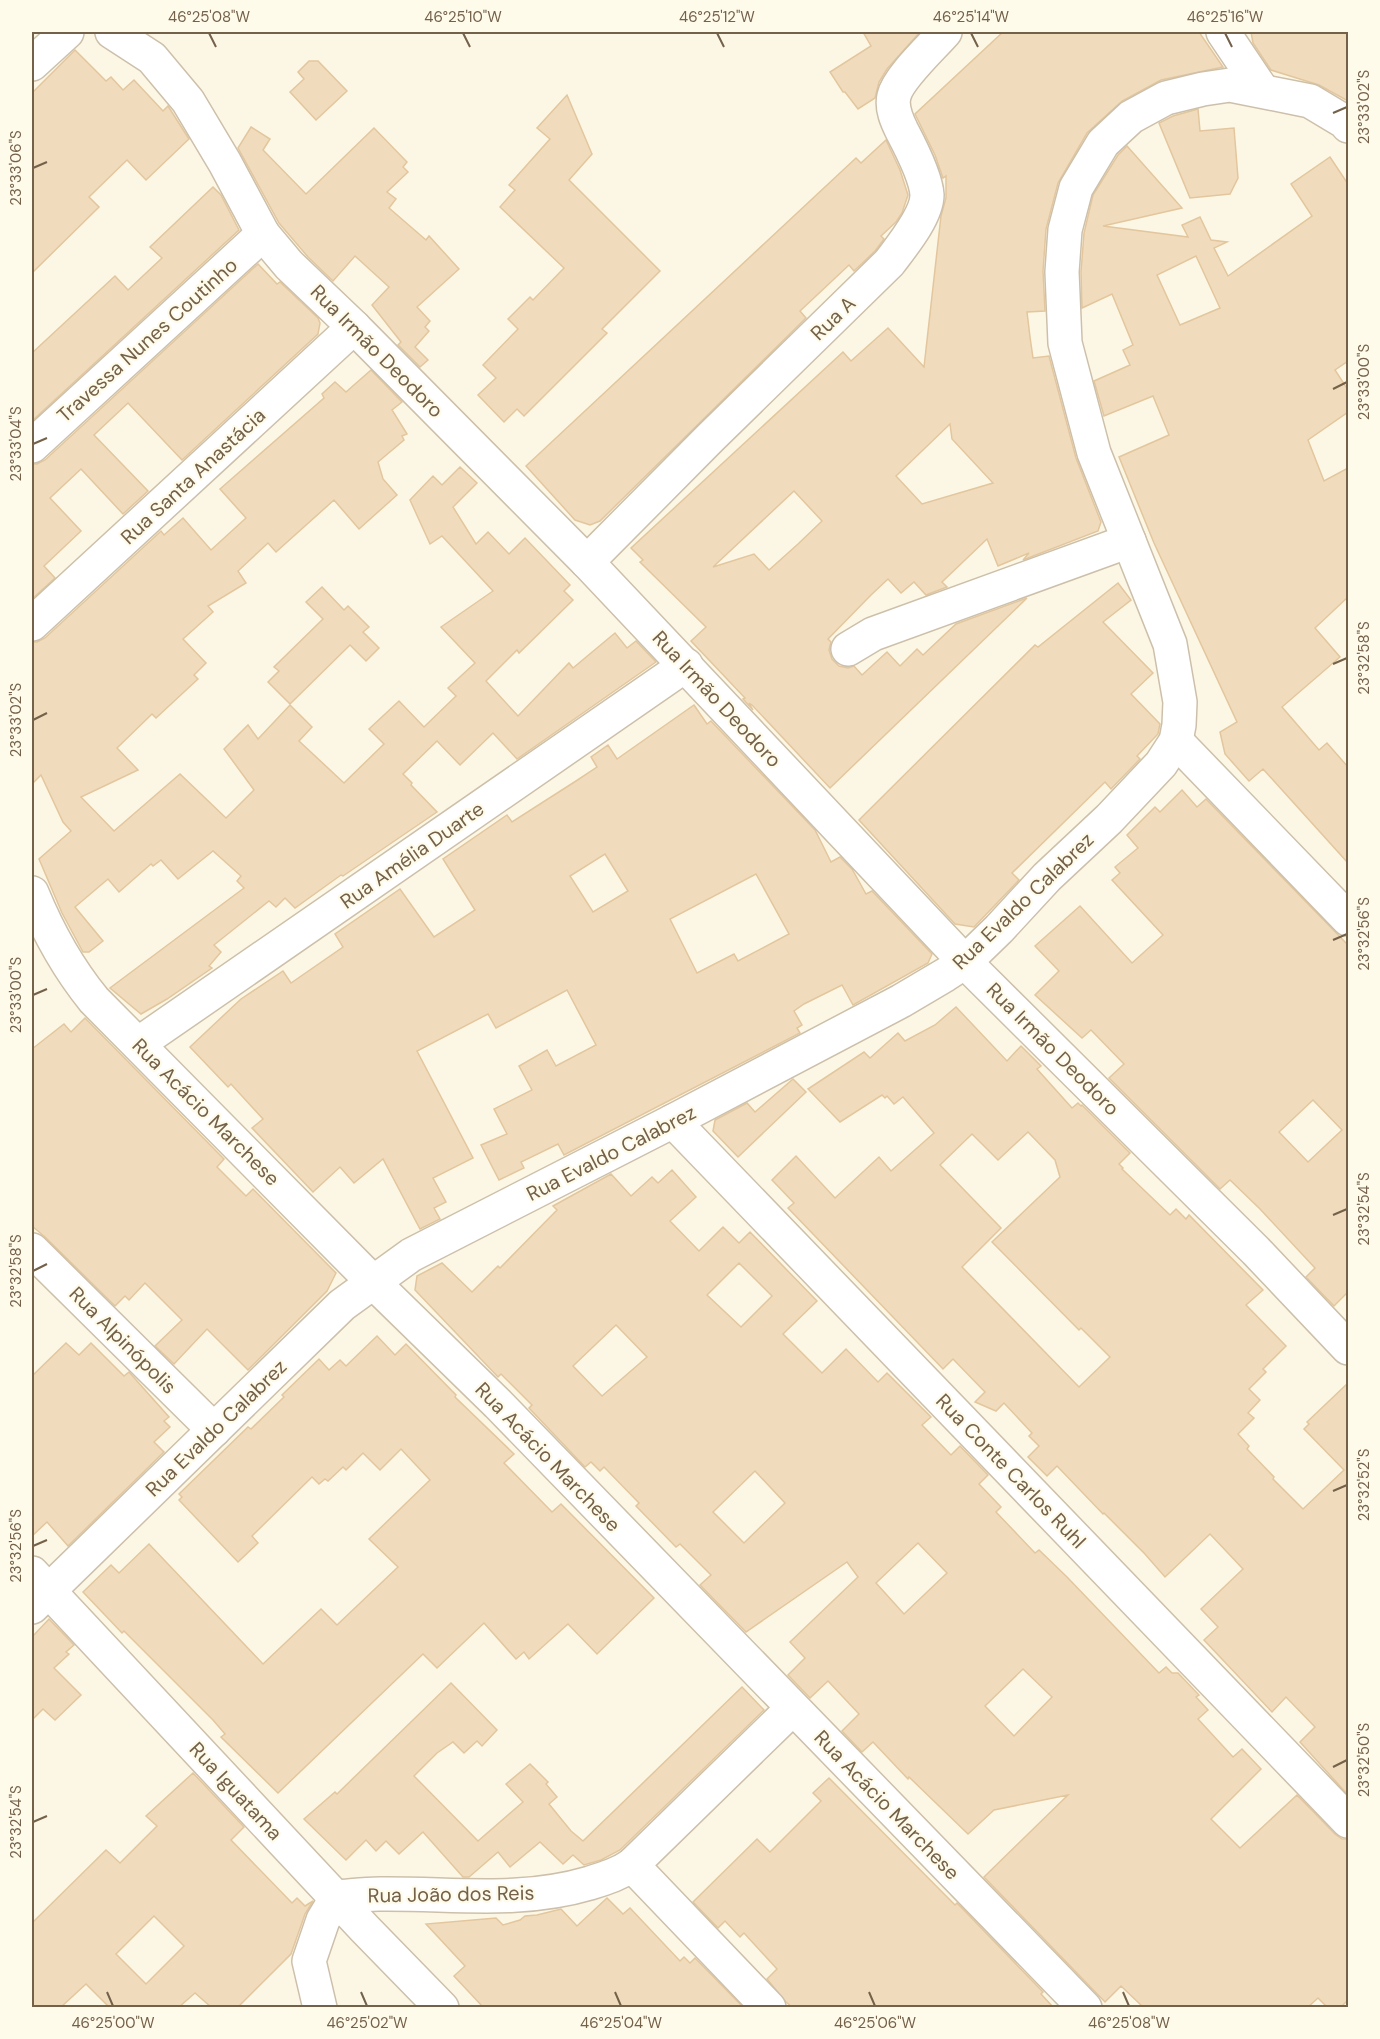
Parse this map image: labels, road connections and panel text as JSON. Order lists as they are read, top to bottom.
{
  "streets": {
    "street": [
      "Rua A",
      "Travessa Nunes Coutinho",
      "Rua Irmão Deodoro",
      "Rua Santa Anastácia",
      "Rua Amélia Duarte",
      "Rua Evaldo Calabrez",
      "Rua Acácio Marchese",
      "Rua Alpinópolis",
      "Rua Conte Carlos Ruhl",
      "Rua Iguatama",
      "Rua João dos Reis"
    ]
  },
  "crossings": [
    ["Rua A", "Rua Irmão Deodoro"],
    ["Travessa Nunes Coutinho", "Rua Irmão Deodoro"],
    ["Rua Irmão Deodoro", "Rua Santa Anastácia"],
    ["Rua Irmão Deodoro", "Rua Amélia Duarte"],
    ["Rua Irmão Deodoro", "Rua Evaldo Calabrez"],
    ["Rua Amélia Duarte", "Rua Acácio Marchese"],
    ["Rua Evaldo Calabrez", "Rua Acácio Marchese"],
    ["Rua Evaldo Calabrez", "Rua Alpinópolis"],
    ["Rua Evaldo Calabrez", "Rua Conte Carlos Ruhl"],
    ["Rua Evaldo Calabrez", "Rua Iguatama"],
    ["Rua Acácio Marchese", "Rua João dos Reis"],
    ["Rua Iguatama", "Rua João dos Reis"]
  ],
  "coordinates": [
    "46°25'08\"W",
    "46°25'10\"W",
    "46°25'12\"W",
    "46°25'14\"W",
    "46°25'16\"W",
    "23°33'02\"S",
    "23°33'06\"S",
    "23°33'00\"S",
    "23°33'04\"S",
    "23°32'58\"S",
    "23°32'56\"S",
    "23°32'54\"S",
    "23°32'52\"S",
    "23°32'50\"S",
    "46°25'00\"W",
    "46°25'02\"W",
    "46°25'04\"W",
    "46°25'06\"W"
  ]
}
